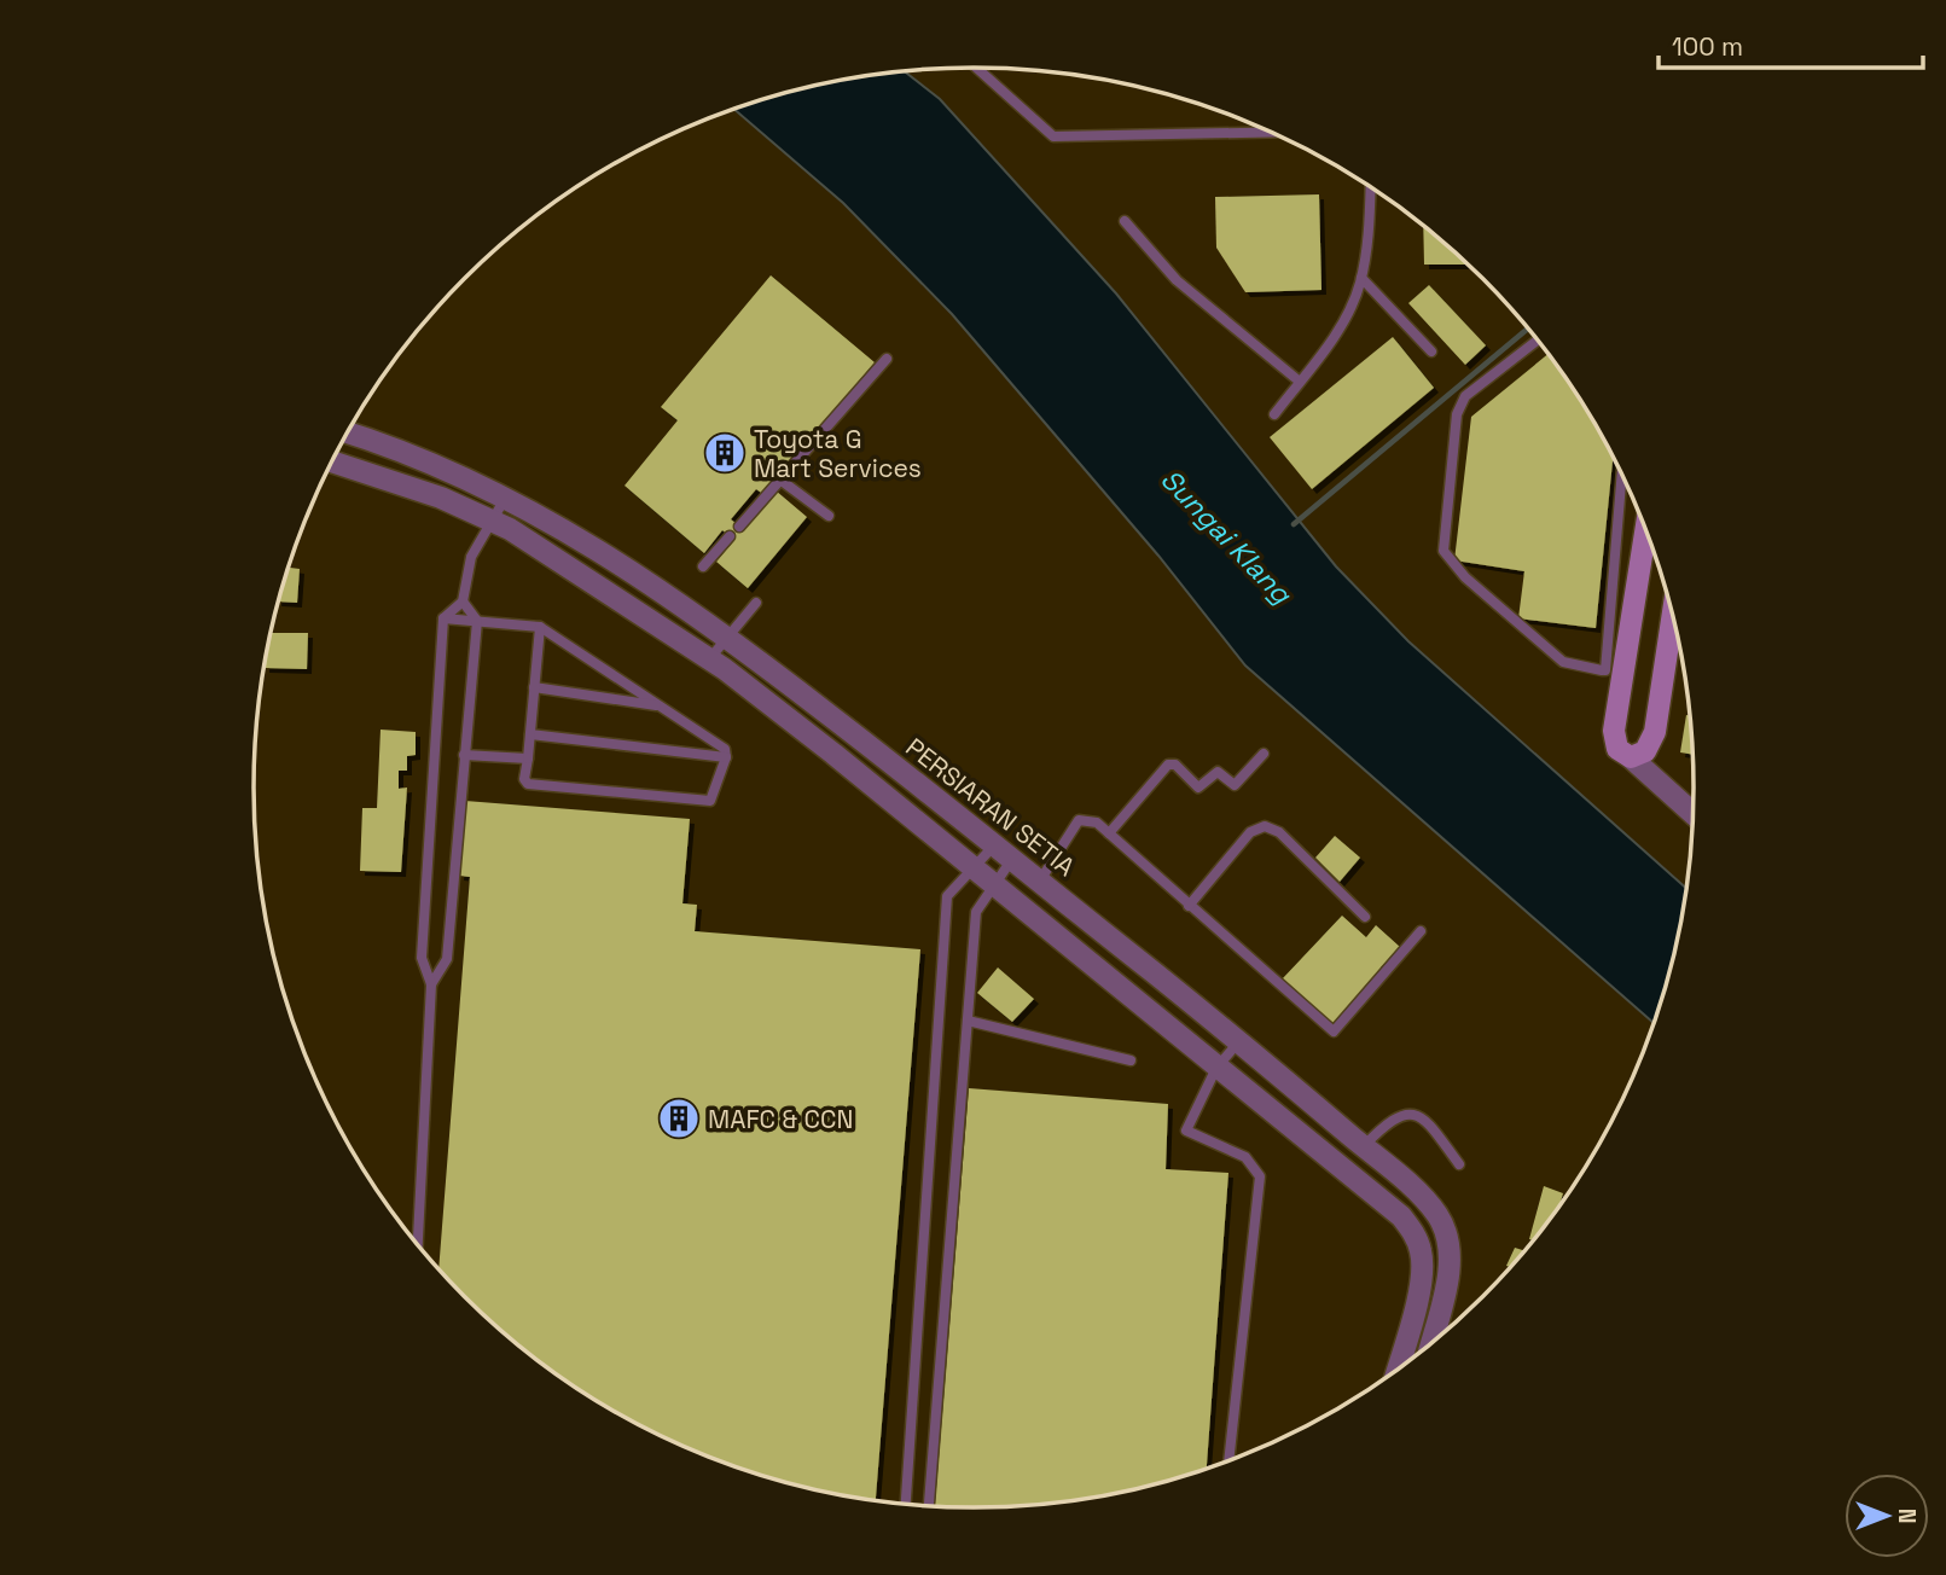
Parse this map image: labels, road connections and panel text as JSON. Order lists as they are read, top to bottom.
{
  "streets": {
    "street": ["PERSIARAN SETIA"]
  },
  "water": ["Sungai Klang"],
  "places": {
    "building": ["Toyota G Mart Services", "MAFC & CCN"]
  },
  "scale_bar": "100 m",
  "north": "right"
}
